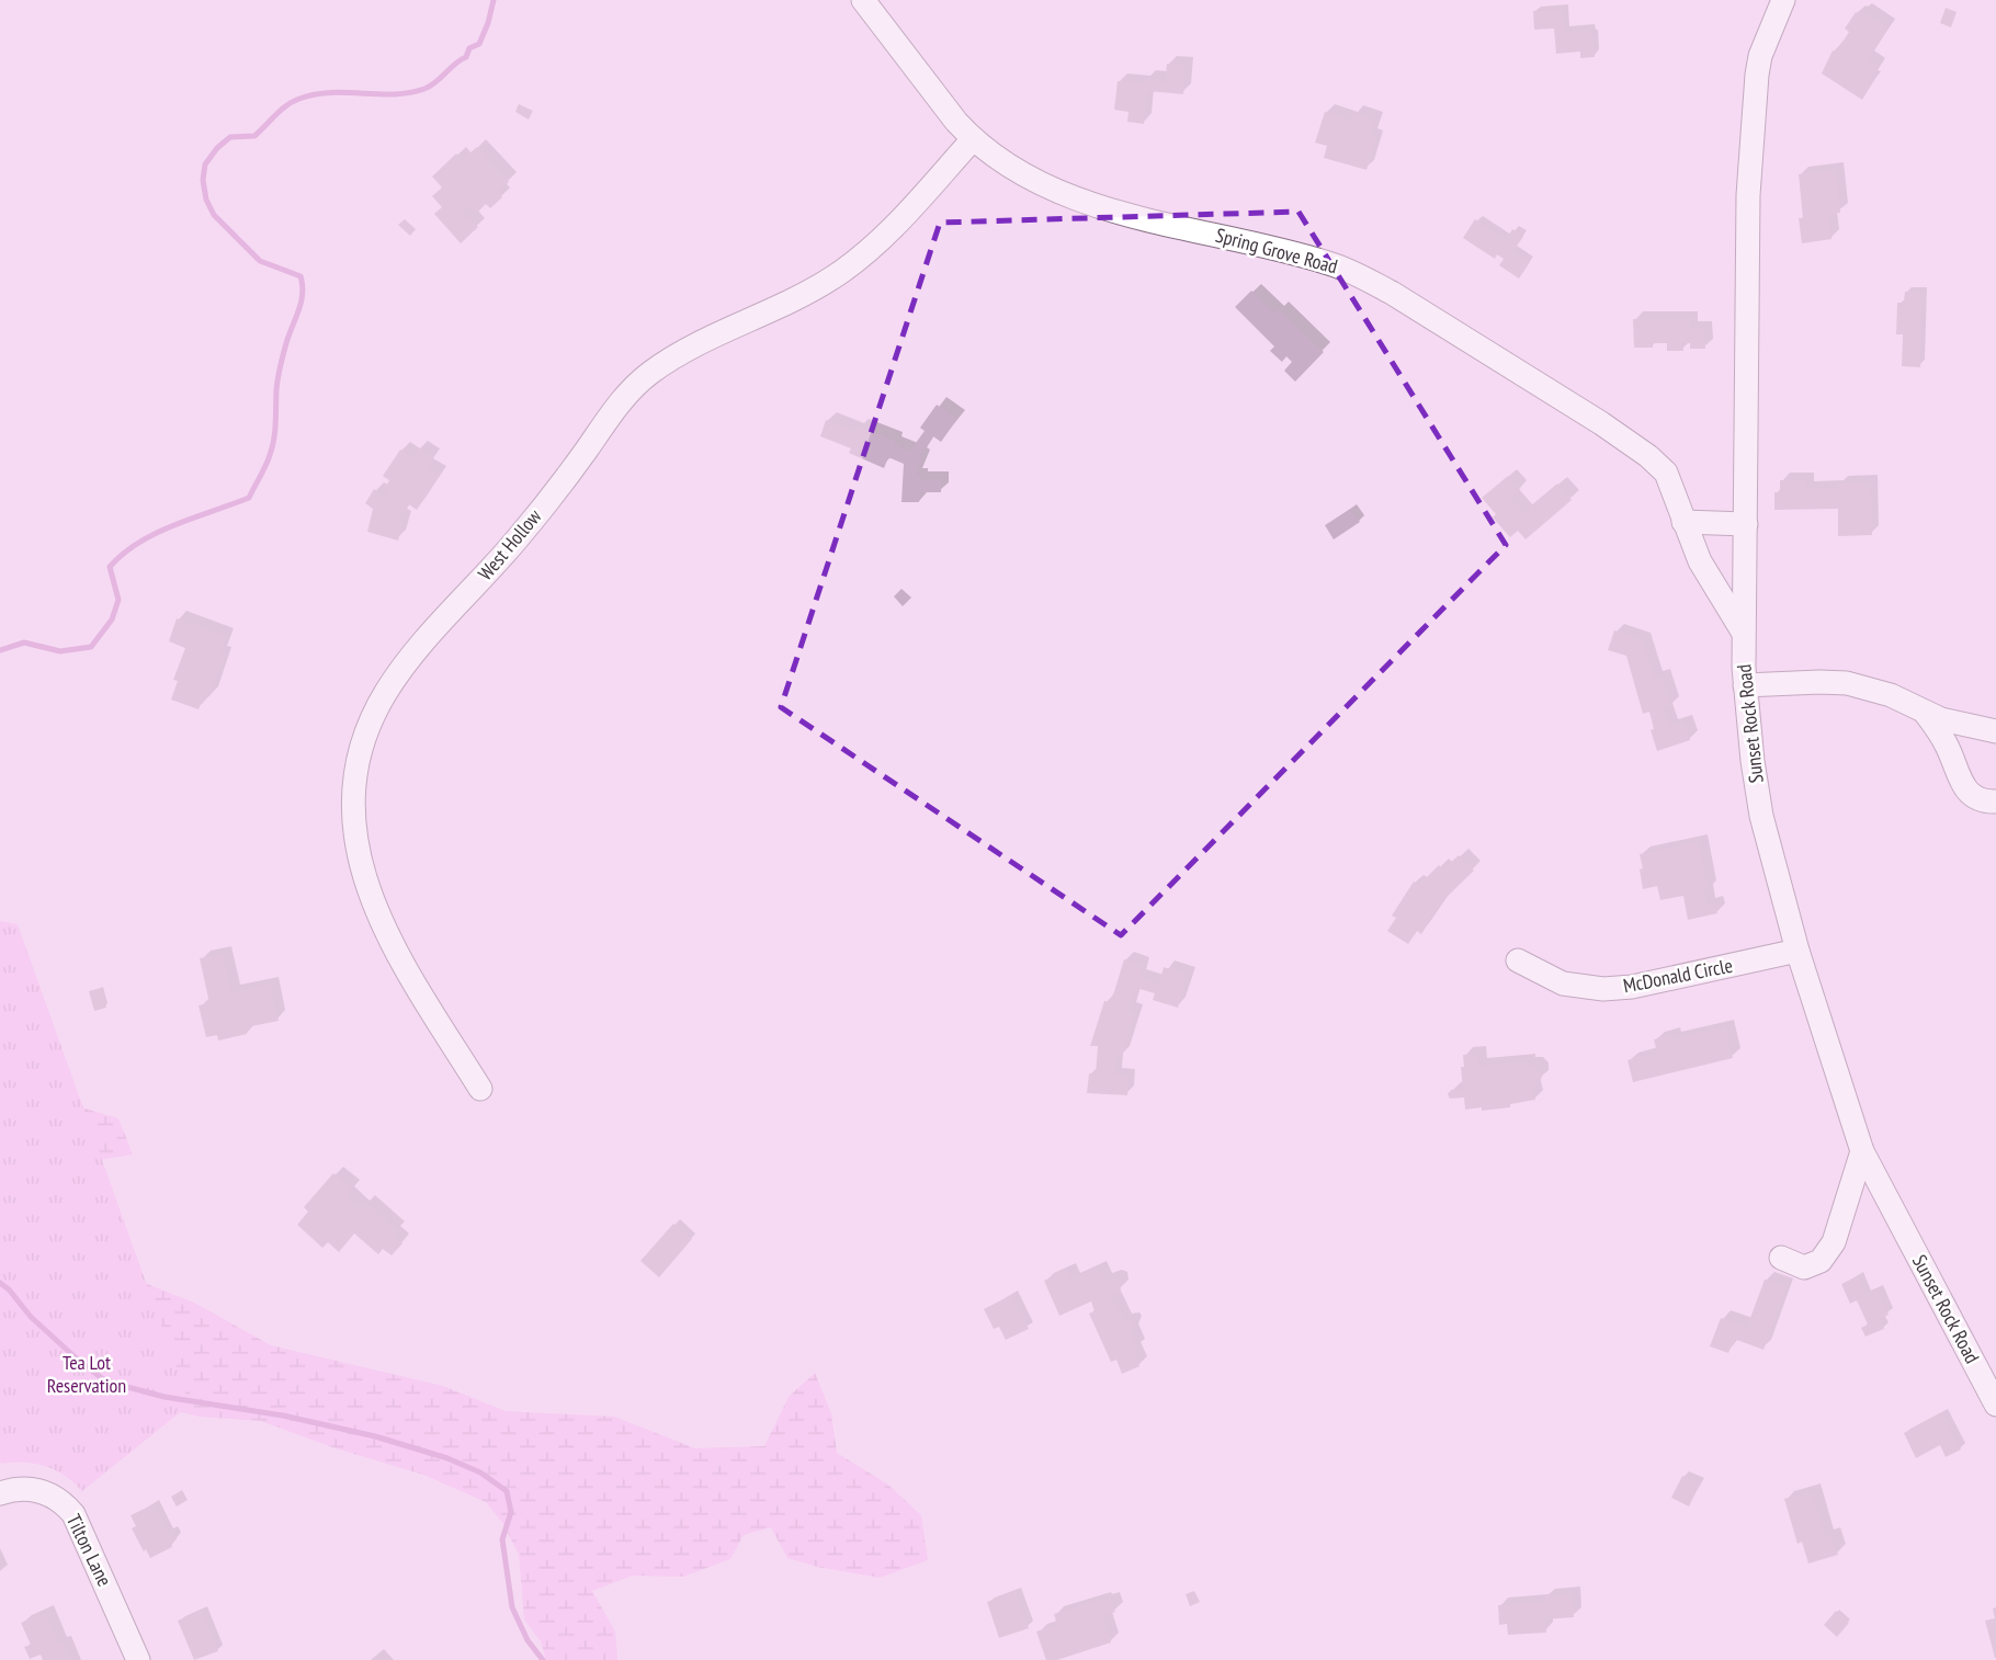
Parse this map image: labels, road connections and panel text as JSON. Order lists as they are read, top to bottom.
{
  "streets": {
    "street": [
      "Spring Grove Road",
      "West Hollow",
      "Sunset Rock Road",
      "McDonald Circle",
      "Tilton Lane"
    ]
  },
  "crossings": [
    ["Spring Grove Road", "West Hollow"],
    ["Spring Grove Road", "Sunset Rock Road"],
    ["Sunset Rock Road", "McDonald Circle"]
  ],
  "parks": ["Tea Lot Reservation"]
}
